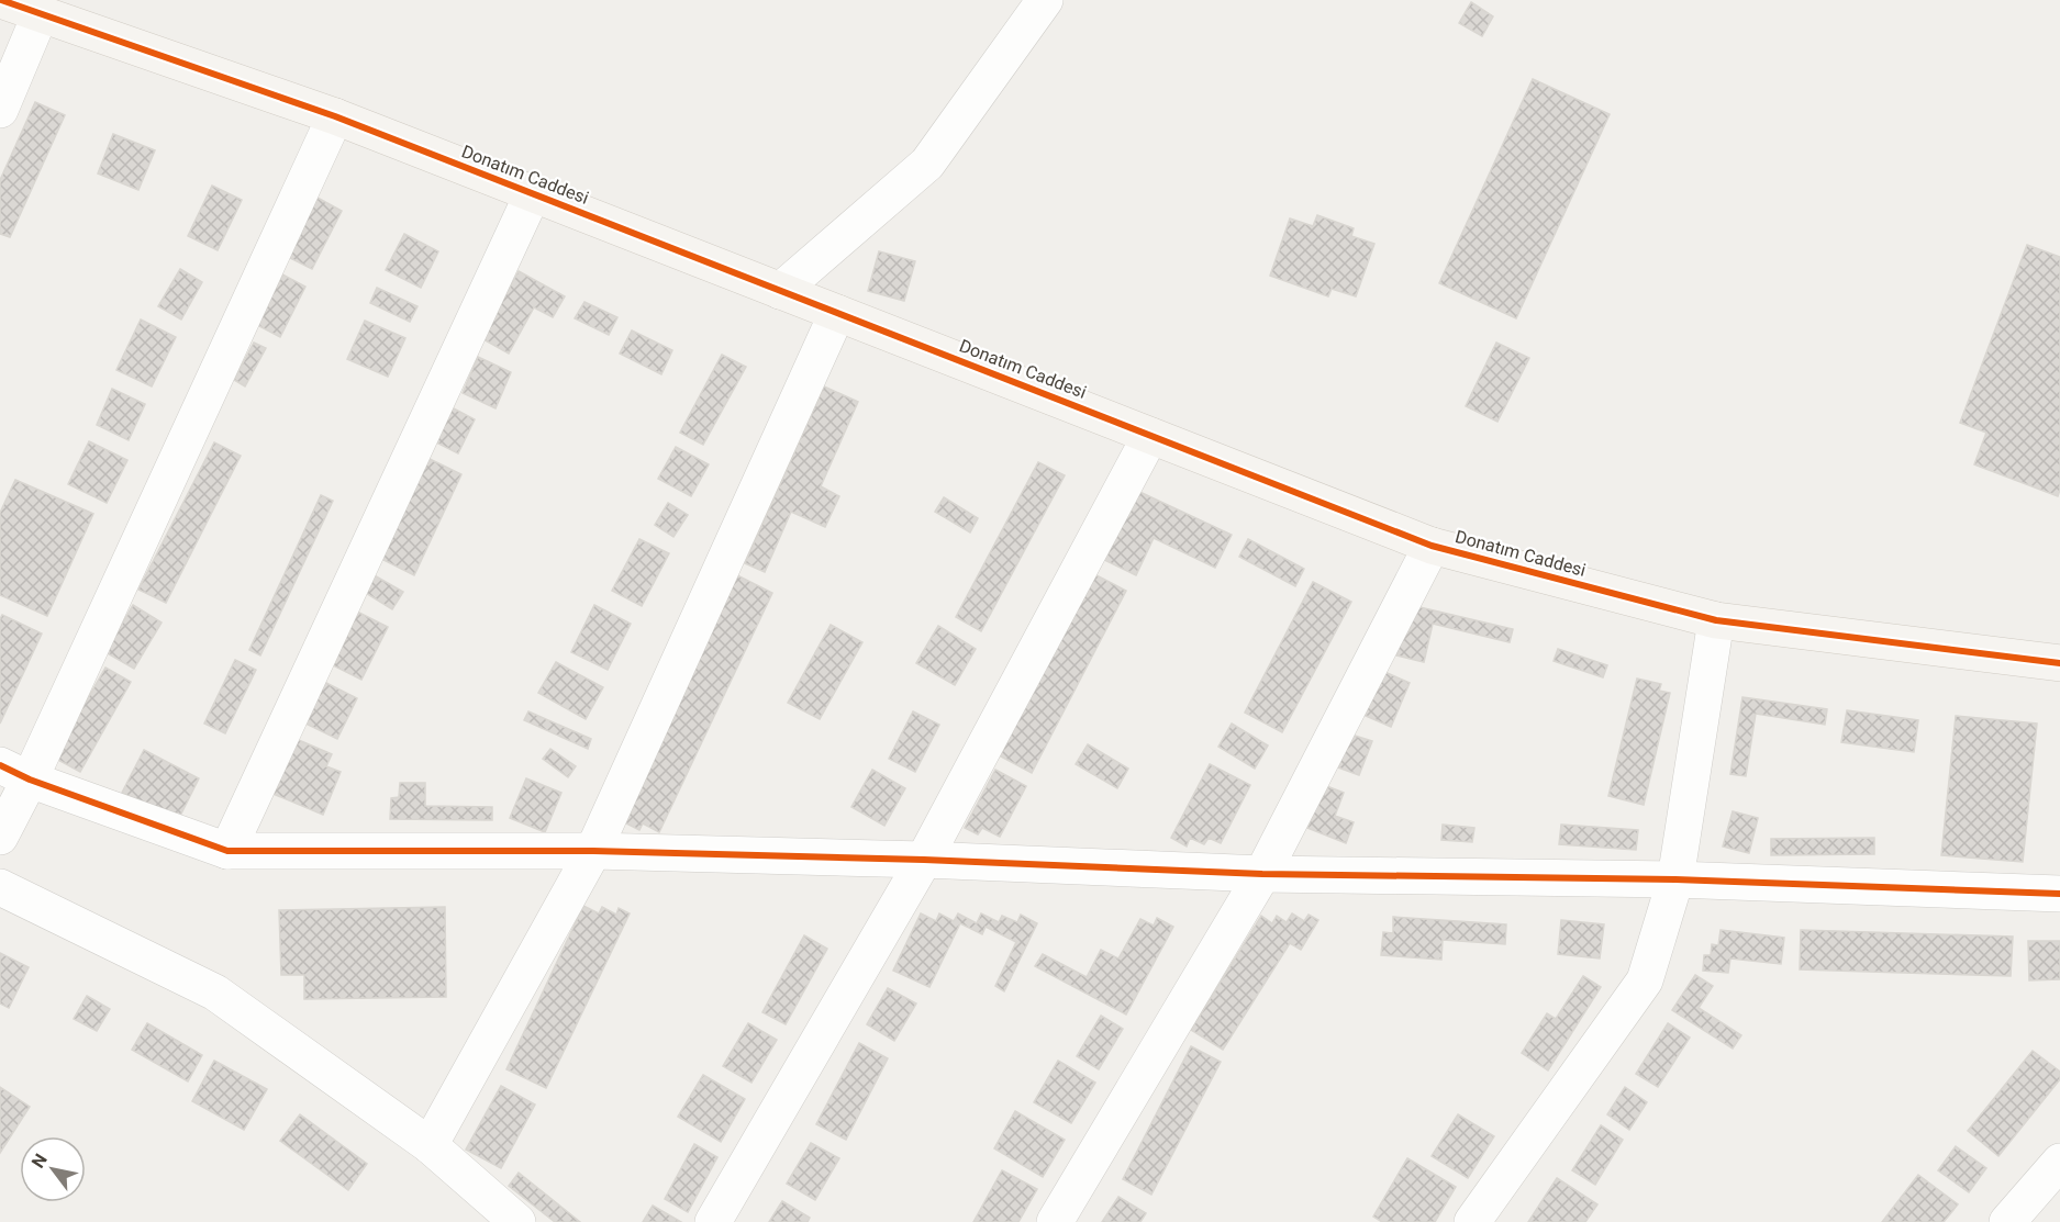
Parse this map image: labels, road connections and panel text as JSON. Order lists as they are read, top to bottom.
{
  "streets": {
    "street": ["Donatım Caddesi"]
  },
  "north": "top left"
}
